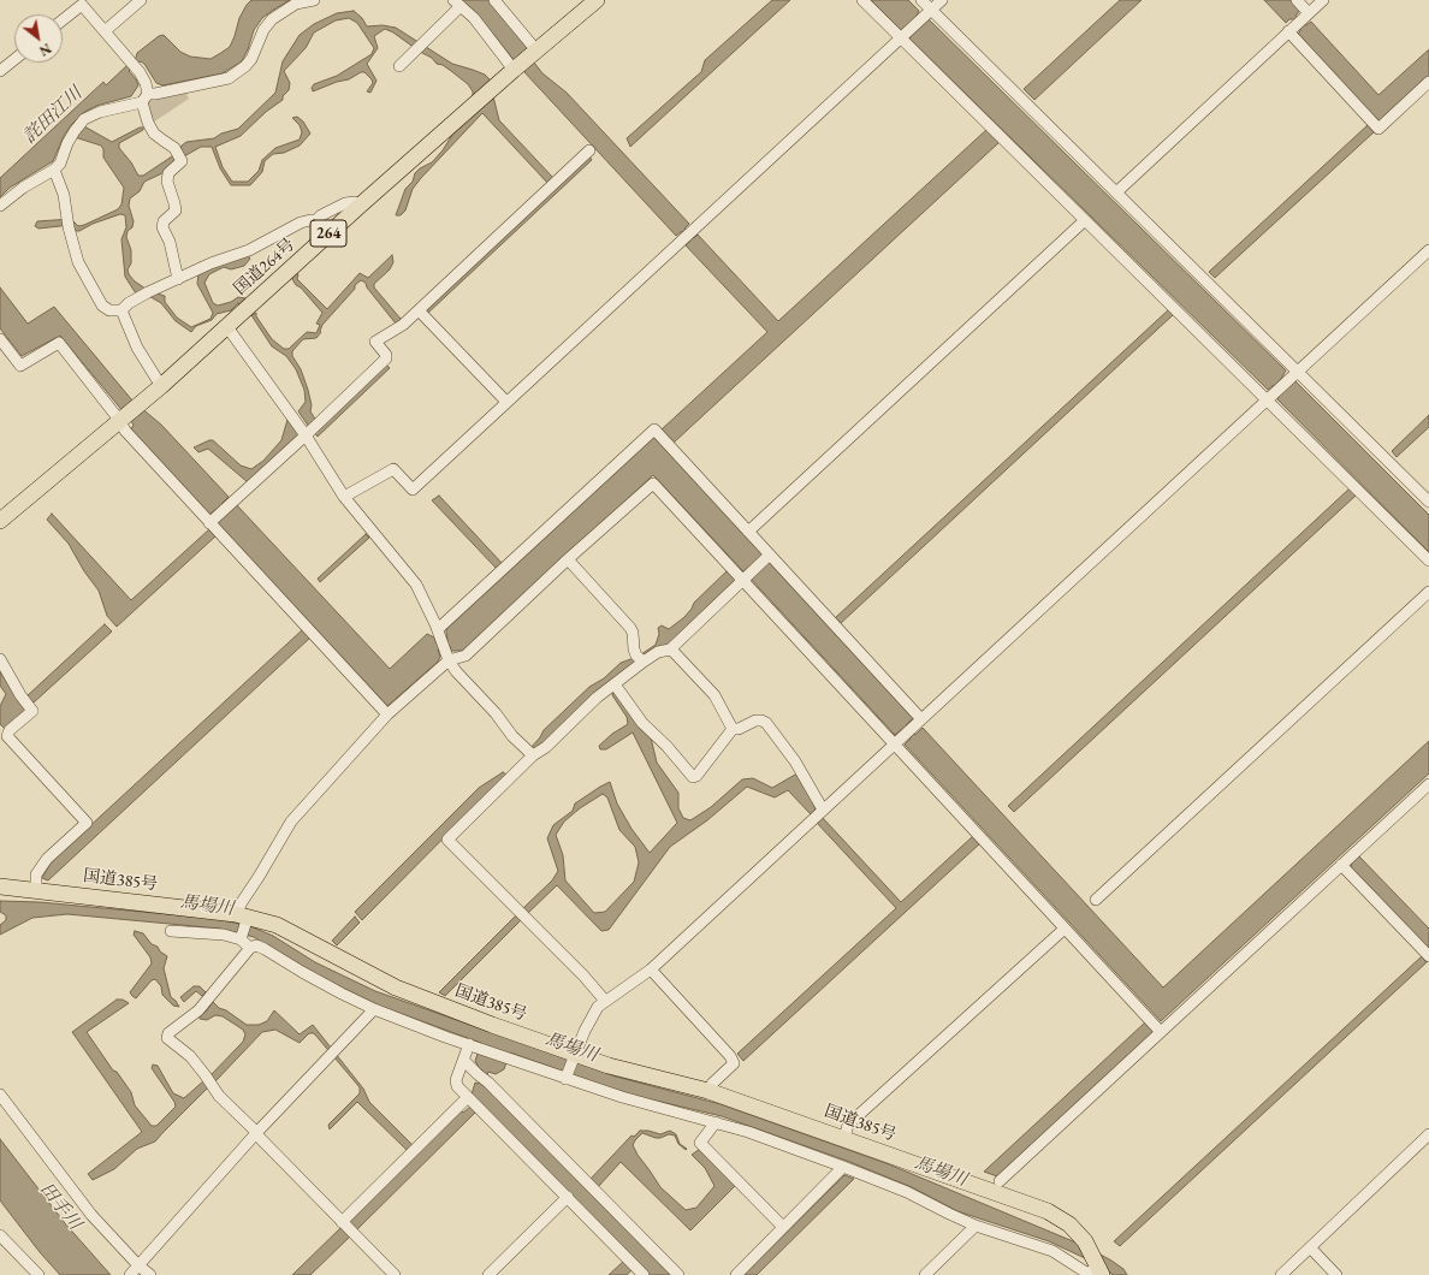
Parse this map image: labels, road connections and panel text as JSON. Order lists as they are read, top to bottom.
{
  "streets": {
    "highway": ["264", "国道264号", "国道385号"]
  },
  "water": ["詫田江川", "馬場川", "田手川"],
  "north": "bottom right"
}
